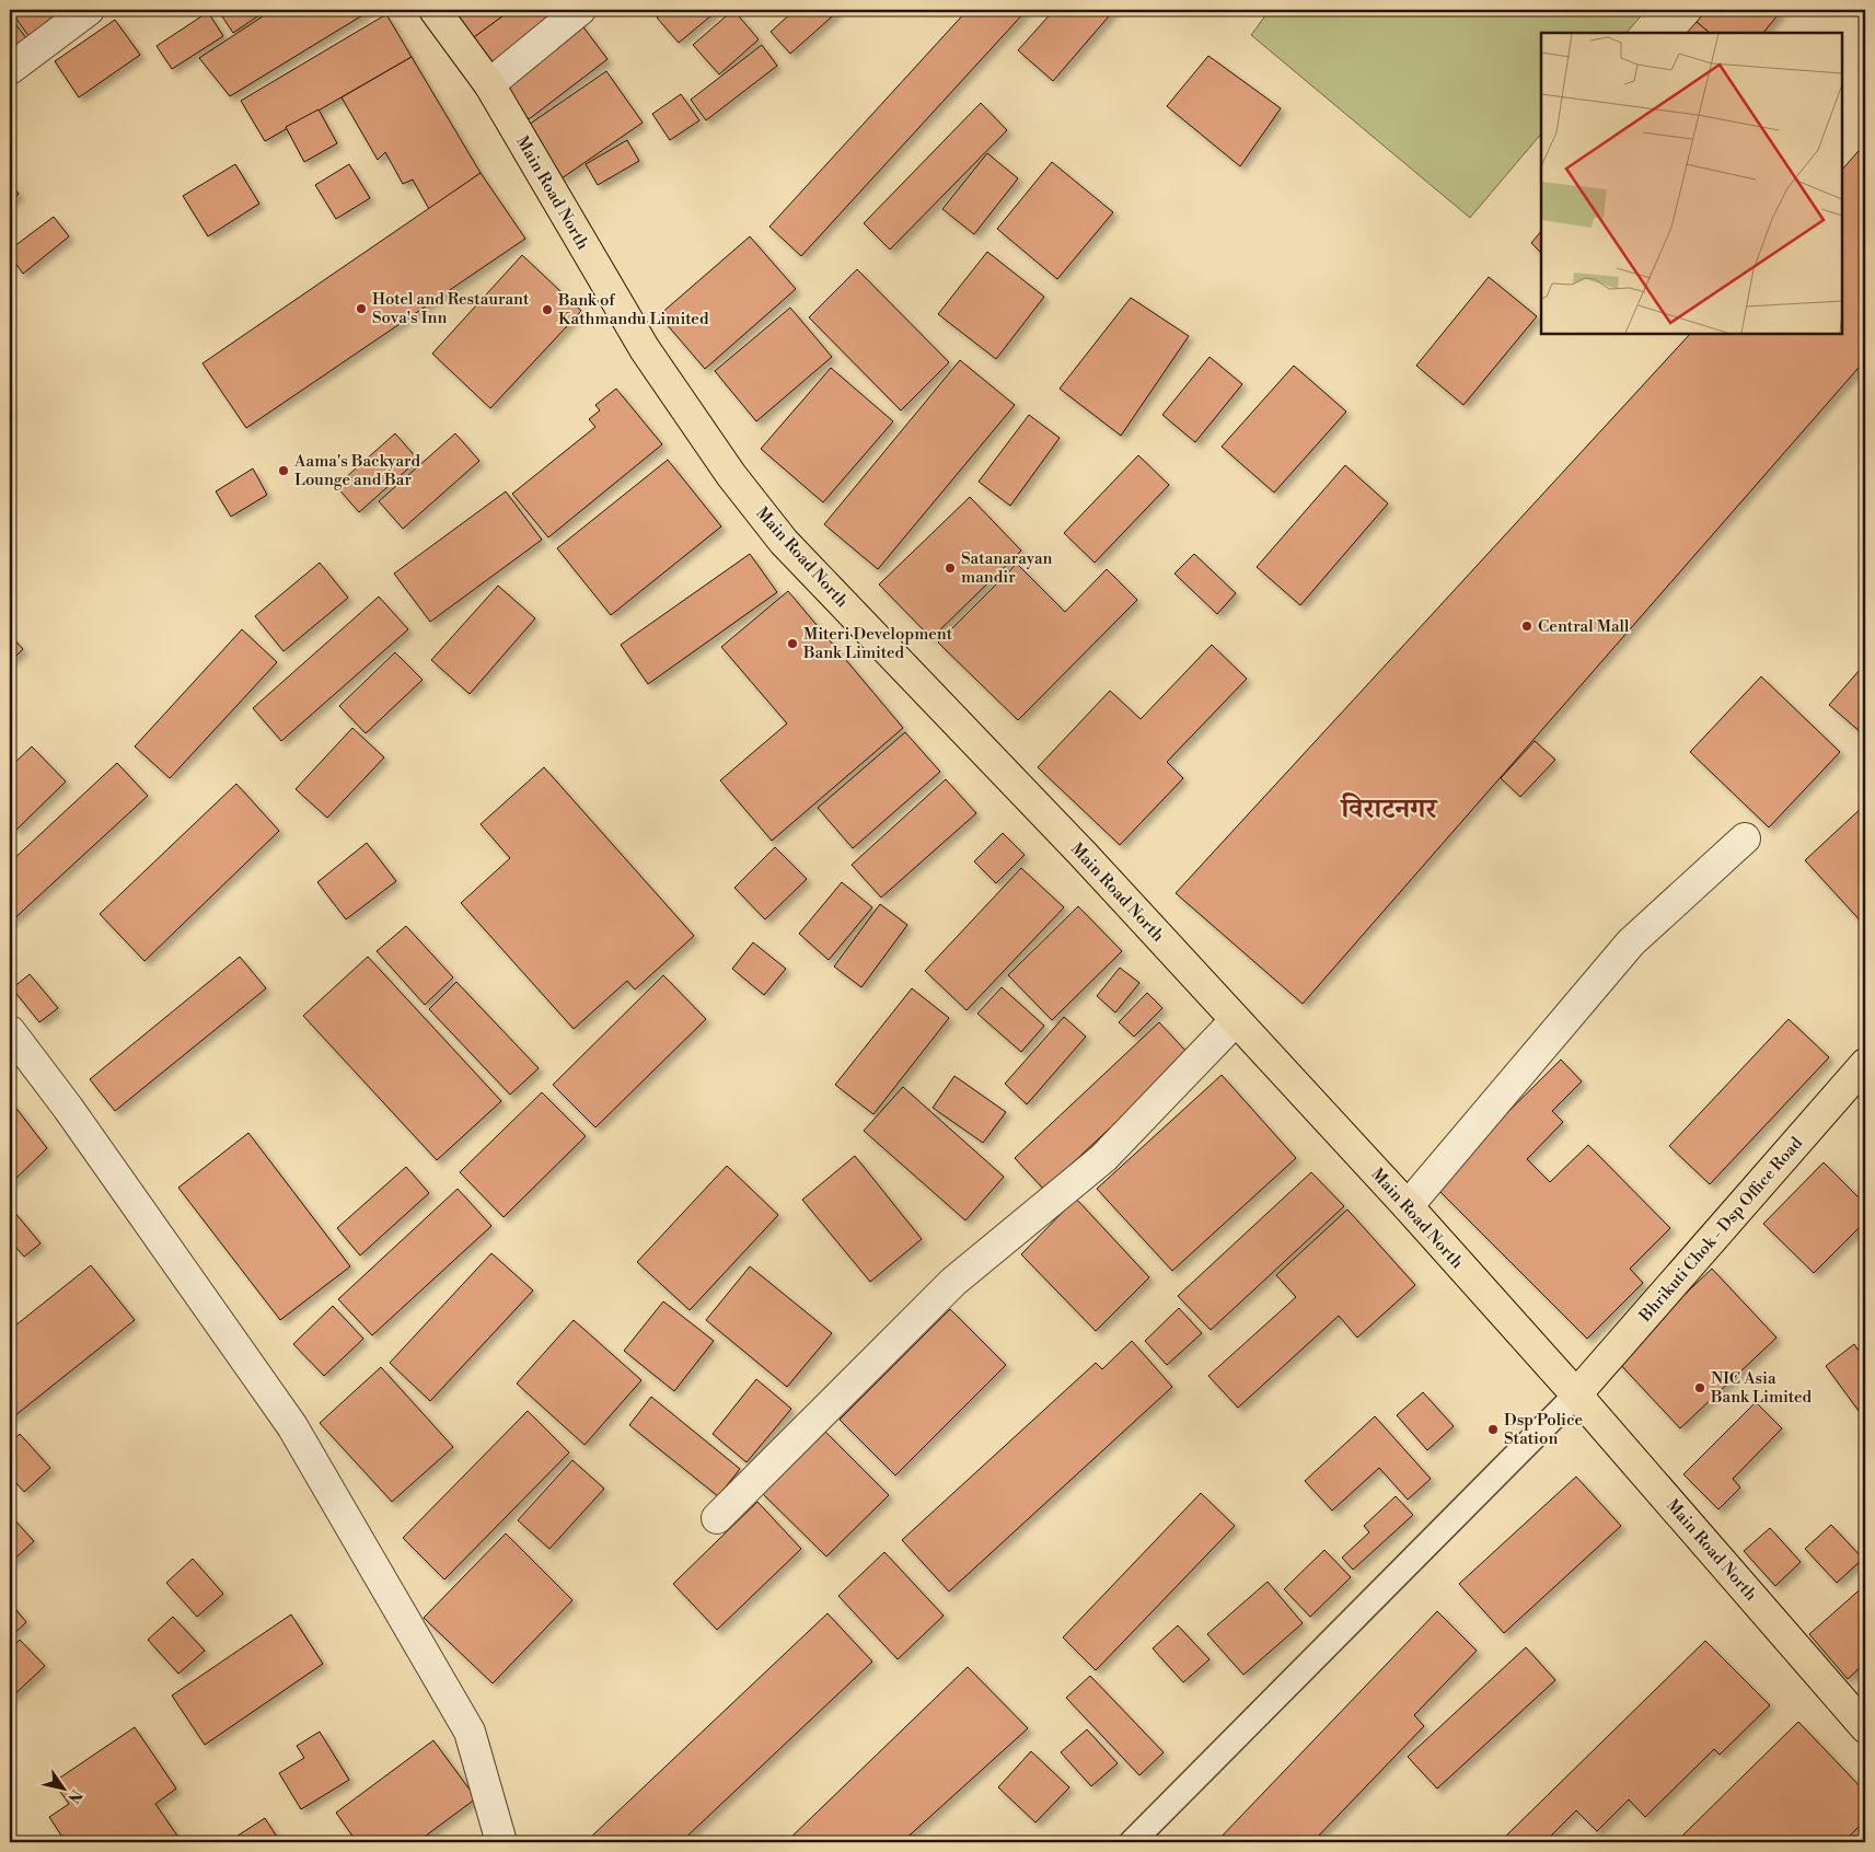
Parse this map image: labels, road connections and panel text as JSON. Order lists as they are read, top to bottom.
{
  "streets": {
    "main road": ["Main Road North", "Bhrikuti Chok - Dsp Office Road"]
  },
  "crossings": [
    ["Main Road North", "Bhrikuti Chok - Dsp Office Road"]
  ],
  "districts": ["विराटनगर"],
  "places": [
    "Hotel and Restaurant Sova's Inn",
    "Bank of Kathmandu Limited",
    "Aama's Backyard Lounge and Bar",
    "Satanarayan mandir",
    "Central Mall",
    "Miteri Development Bank Limited",
    "NIC Asia Bank Limited",
    "Dsp Police Station"
  ],
  "north": "bottom right"
}
